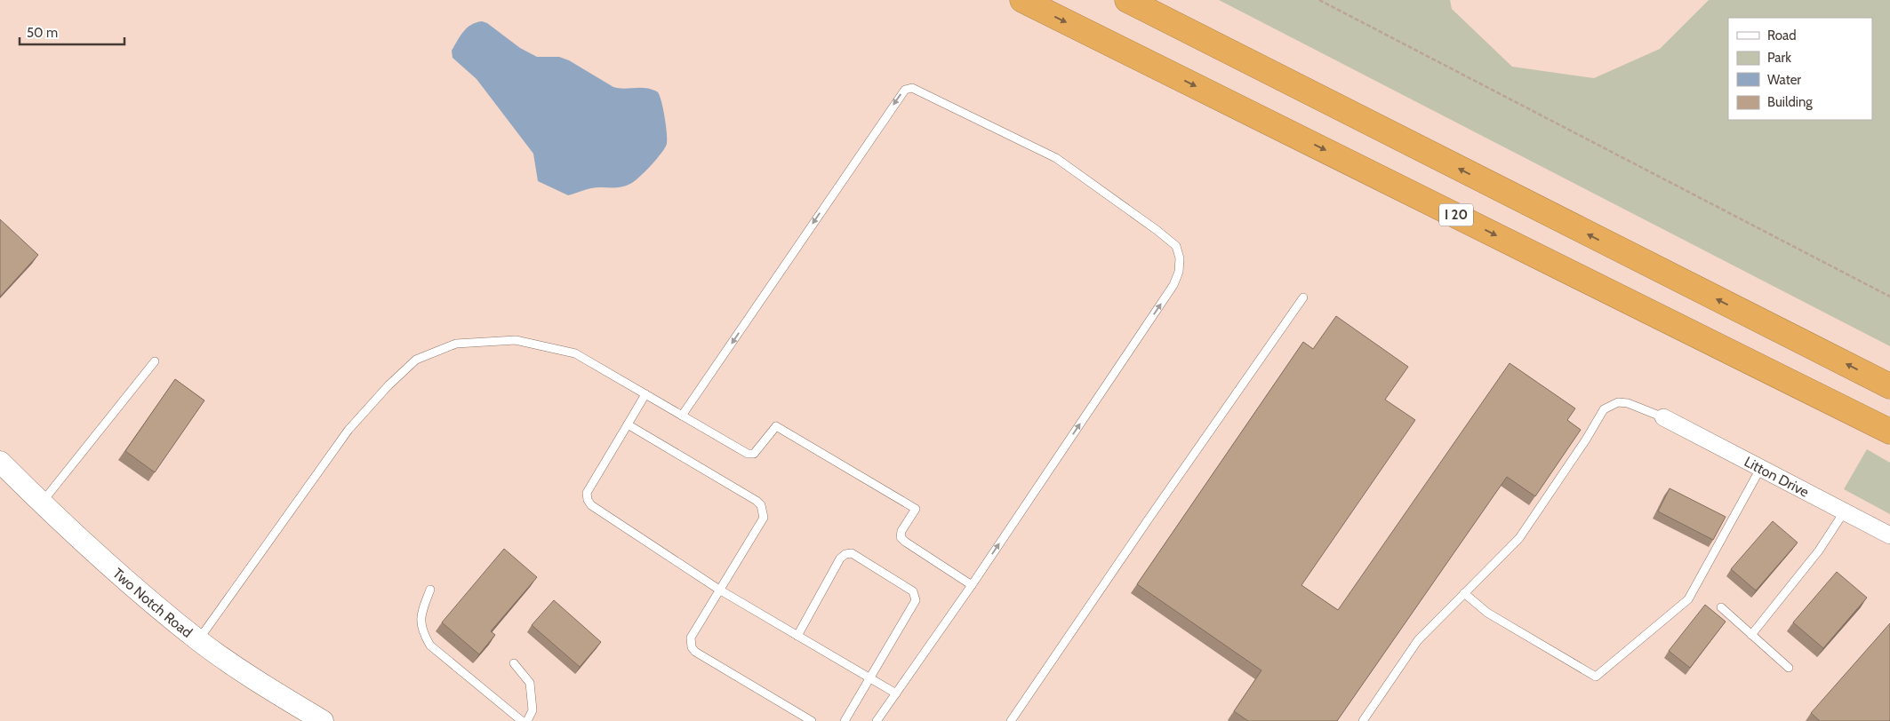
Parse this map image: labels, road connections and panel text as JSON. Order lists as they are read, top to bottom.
{
  "streets": {
    "highway": ["I 20"],
    "street": ["Litton Drive", "Two Notch Road"]
  },
  "legend": [
    "Road",
    "Park",
    "Water",
    "Building"
  ],
  "scale_bar": "50 m"
}
